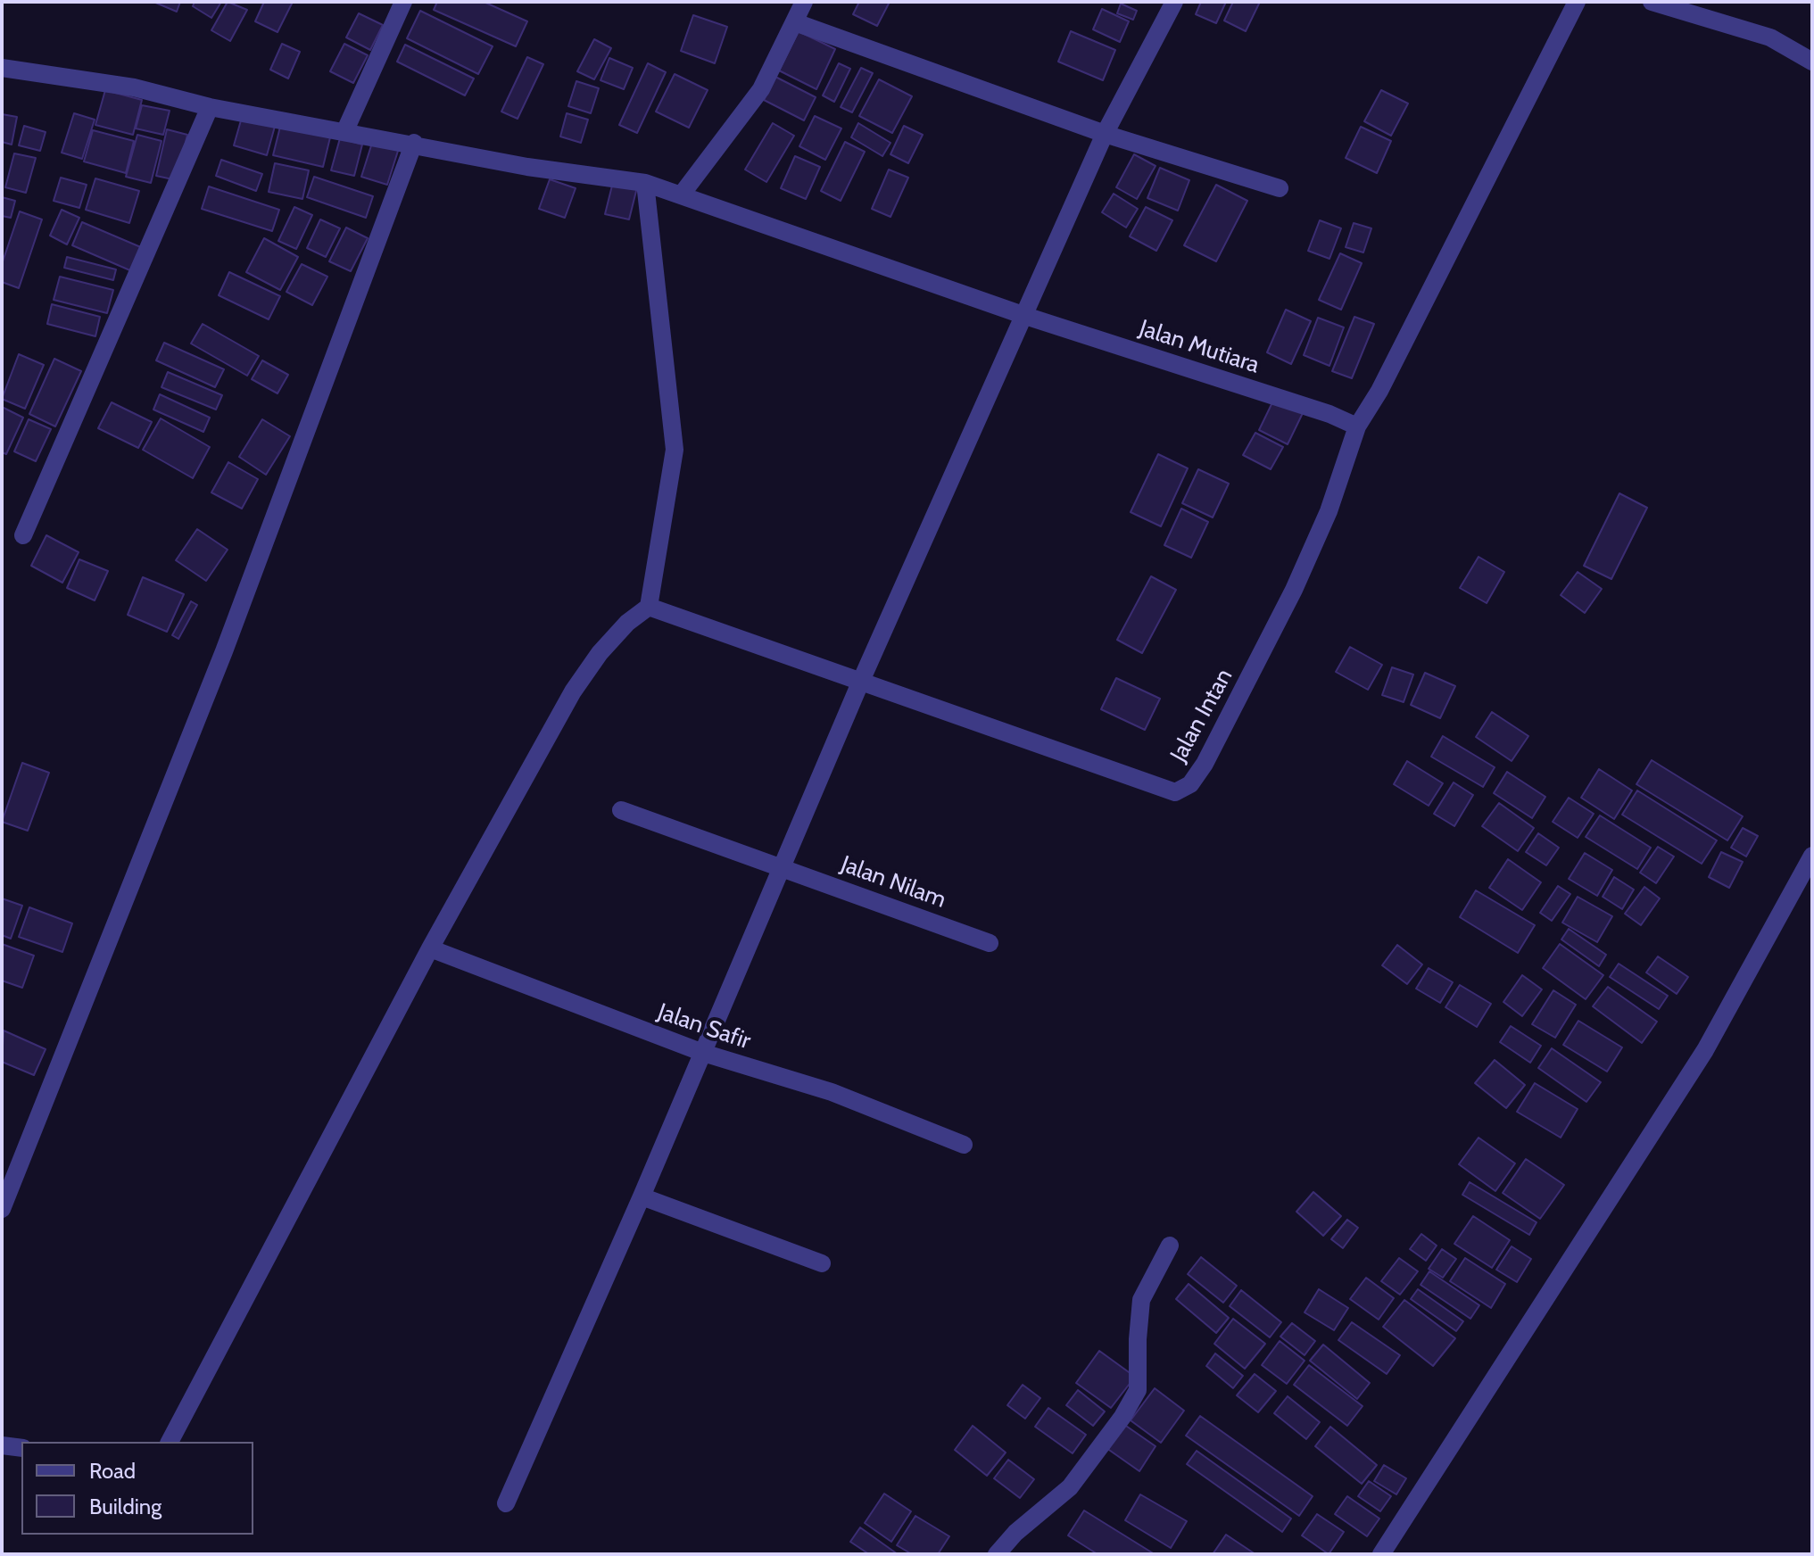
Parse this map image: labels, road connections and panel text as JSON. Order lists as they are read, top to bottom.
{
  "streets": {
    "street": [
      "Jalan Mutiara",
      "Jalan Intan",
      "Jalan Nilam",
      "Jalan Safir"
    ]
  },
  "crossings": [
    ["Jalan Mutiara", "Jalan Intan"]
  ],
  "legend": ["Road", "Building"]
}
